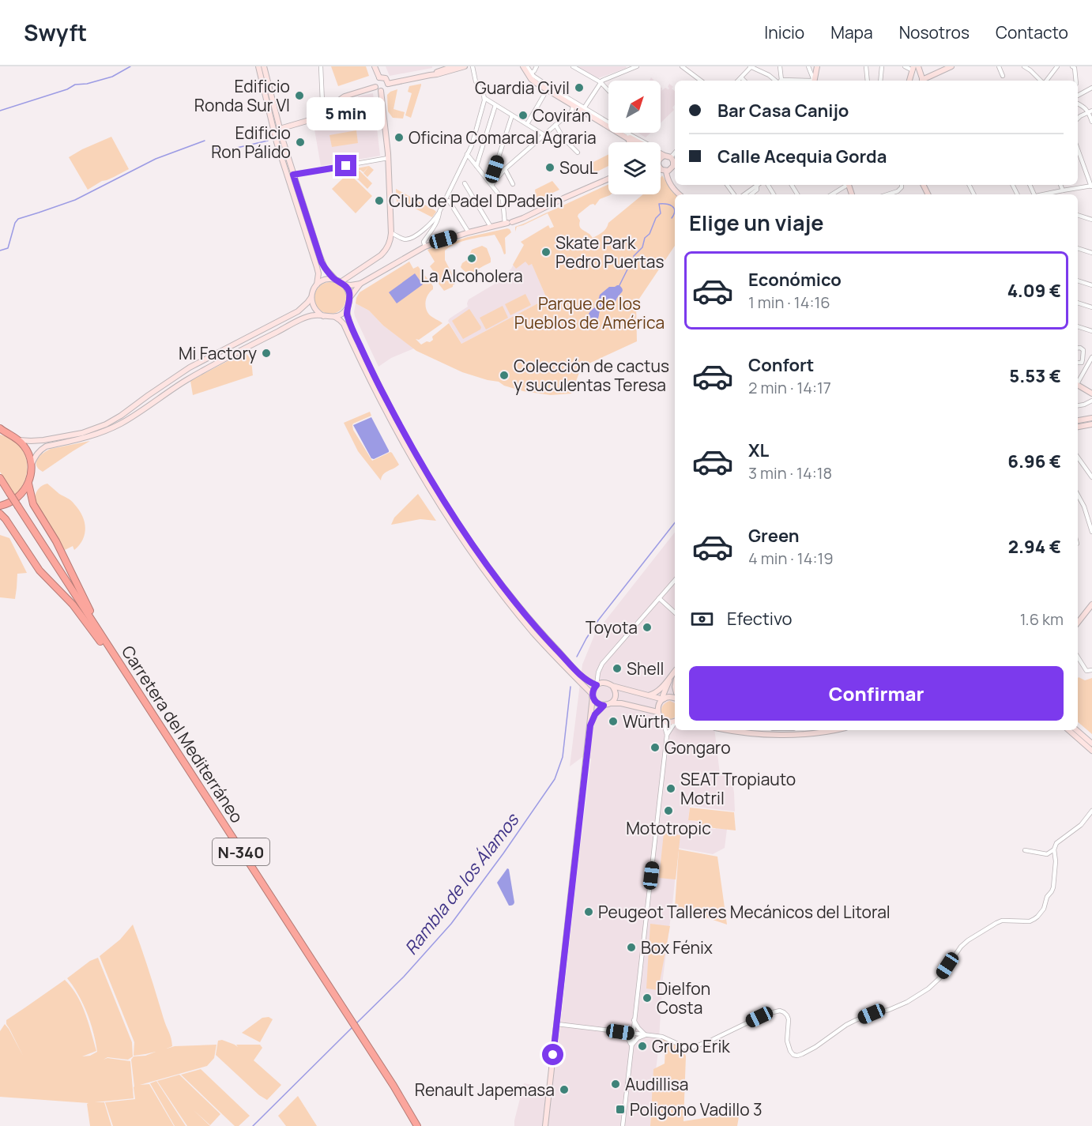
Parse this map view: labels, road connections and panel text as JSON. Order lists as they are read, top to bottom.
{
  "streets": {
    "highway": ["Carretera del Mediterráneo", "N-340"]
  },
  "water": ["Rambla de los Álamos"],
  "parks": ["Parque de los Pueblos de América"],
  "places": {
    "other": [
      "Guardia Civil",
      "Edificio Ronda Sur VI",
      "Covirán",
      "Oficina Comarcal Agraria",
      "Edificio Ron Pálido",
      "SouL",
      "Club de Padel DPadelin",
      "Skate Park Pedro Puertas",
      "La Alcoholera",
      "Mi Factory",
      "Colección de cactus y suculentas Teresa",
      "Toyota",
      "Shell",
      "Würth",
      "Gongaro",
      "SEAT Tropiauto Motril",
      "Mototropic",
      "Peugeot Talleres Mecánicos del Litoral",
      "Box Fénix",
      "Dielfon Costa",
      "Grupo Erik",
      "Audillisa",
      "Renault Japemasa"
    ],
    "transit": ["Poligono Vadillo 3"]
  },
  "north": "top right",
  "page": {
    "header": "Swyft",
    "nav": [
      "Inicio",
      "Mapa",
      "Nosotros",
      "Contacto"
    ],
    "banner": ["Bar Casa Canijo", "Calle Acequia Gorda"],
    "bubble": "5 min",
    "heading": "Elige un viaje",
    "list": [
      {
        "name": "Económico",
        "note": "1 min · 14:16",
        "value": "4.09 €"
      },
      {
        "name": "Confort",
        "note": "2 min · 14:17",
        "value": "5.53 €"
      },
      {
        "name": "XL",
        "note": "3 min · 14:18",
        "value": "6.96 €"
      },
      {
        "name": "Green",
        "note": "4 min · 14:19",
        "value": "2.94 €"
      }
    ],
    "pay": ["Efectivo", "1.6 km"],
    "buttons": "Confirmar"
  }
}
